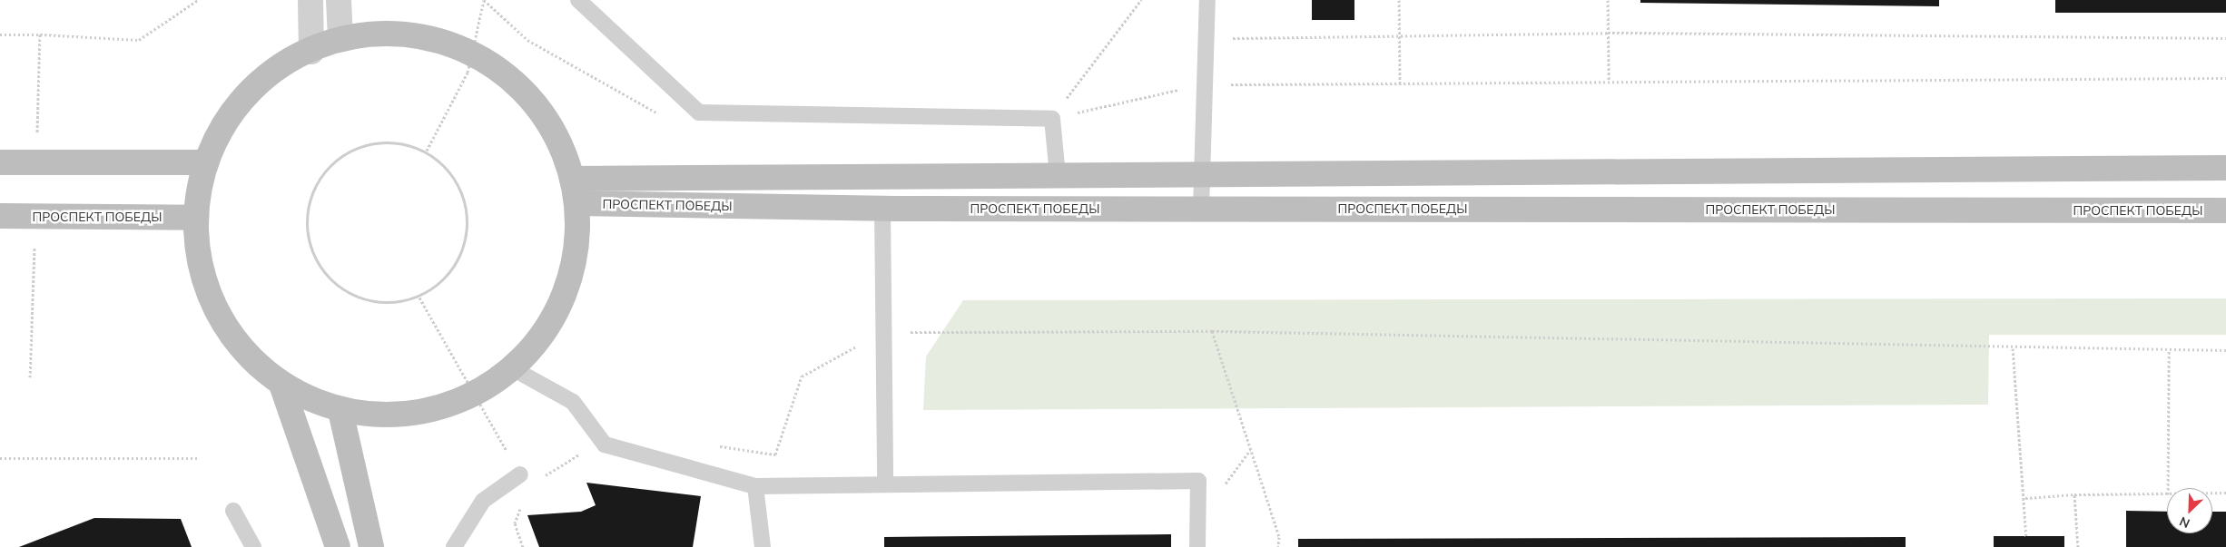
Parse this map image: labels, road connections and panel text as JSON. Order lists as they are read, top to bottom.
{
  "streets": {
    "main road": ["ПРОСПЕКТ ПОБЕДЫ"]
  },
  "north": "bottom left"
}
